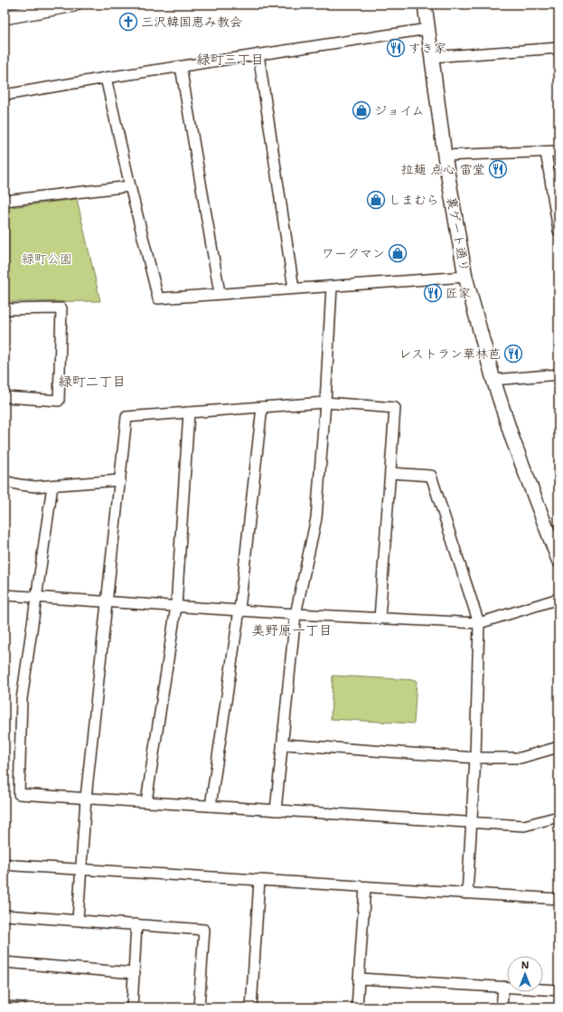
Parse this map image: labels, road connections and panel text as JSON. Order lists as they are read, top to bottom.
{
  "streets": {
    "street": ["裏ゲート通り"]
  },
  "districts": ["緑町三丁目", "緑町二丁目", "美野原一丁目"],
  "parks": ["緑町公園"],
  "places": {
    "church": ["三沢韓国恵み教会"],
    "restaurant": [
      "すき家",
      "拉麺 点心 雷堂",
      "匠家",
      "レストラン華林芭"
    ],
    "shop": ["ジョイム", "しまむら", "ワークマン"]
  },
  "north": "top"
}
